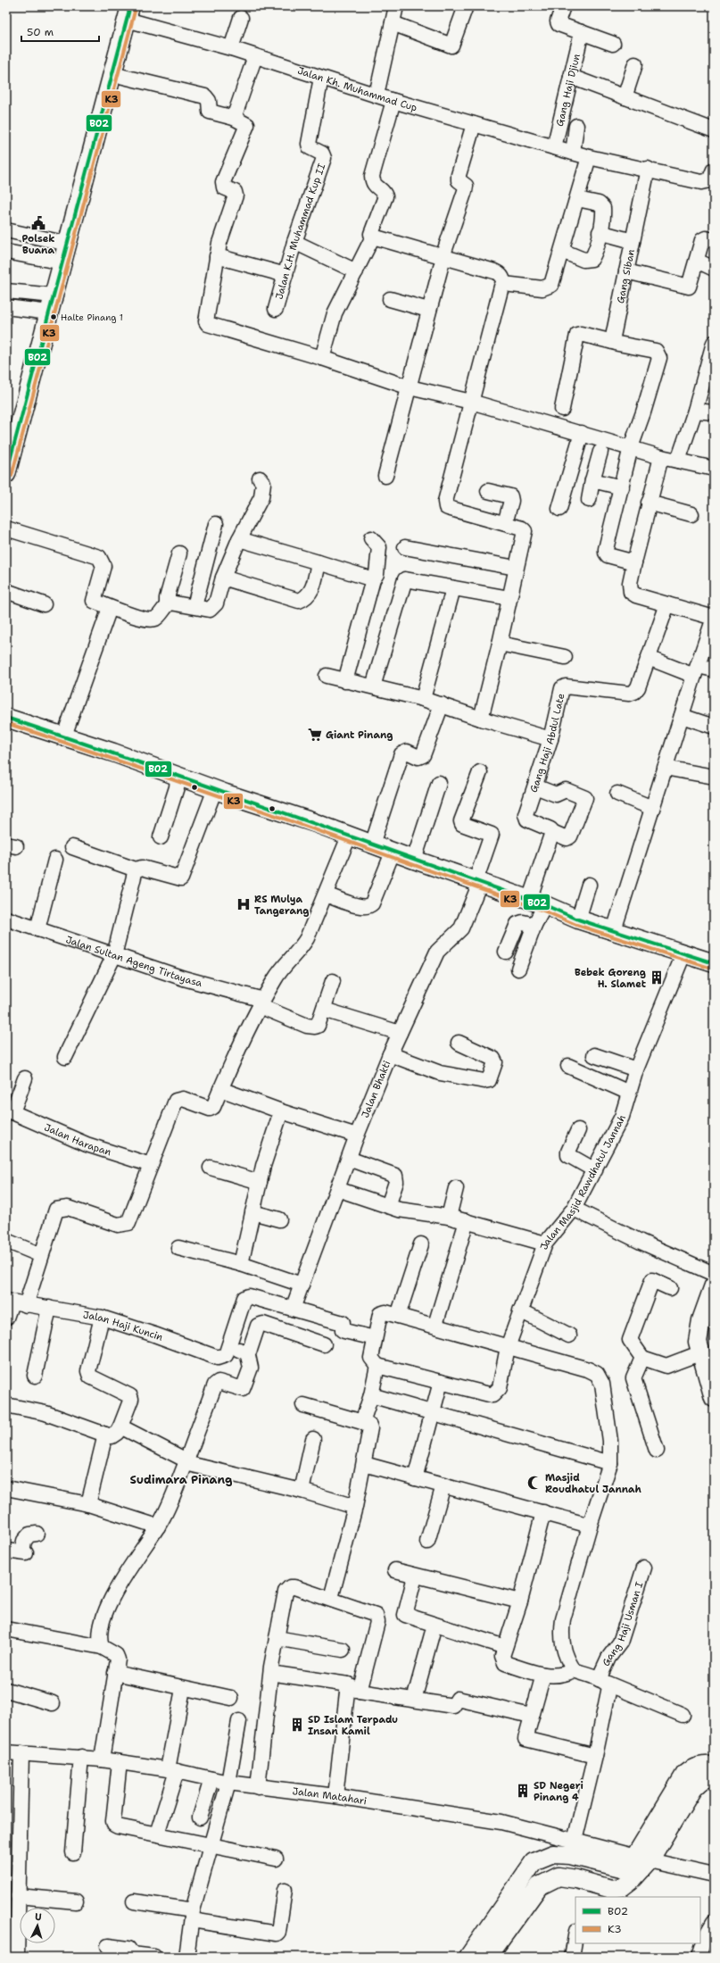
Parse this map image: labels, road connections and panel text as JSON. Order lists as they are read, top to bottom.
{
  "streets": {
    "street": [
      "Jalan Kh. Muhammad Cup",
      "Gang Haji Djiun",
      "Jalan K.H. Muhammad Kup II",
      "Gang Siban",
      "Gang Haji Abdul Late",
      "Jalan Sultan Ageng Tirtayasa",
      "Jalan Bhakti",
      "Jalan Harapan",
      "Jalan Masjid Rawdhatul Jannah",
      "Jalan Haji Kuncin",
      "Gang Haji Usman I",
      "Jalan Matahari"
    ]
  },
  "crossings": [
    ["Jalan Kh. Muhammad Cup", "Gang Haji Djiun"],
    ["Jalan Kh. Muhammad Cup", "Jalan K.H. Muhammad Kup II"],
    ["Jalan Kh. Muhammad Cup", "Gang Siban"]
  ],
  "districts": ["Sudimara Pinang"],
  "places": {
    "public building": ["Polsek Buana"],
    "other": ["Halte Pinang 1"],
    "supermarket": ["Giant Pinang"],
    "hospital": ["RS Mulya Tangerang"],
    "building": ["Bebek Goreng H. Slamet", "SD Islam Terpadu Insan Kamil", "SD Negeri Pinang 4"],
    "mosque": ["Masjid Roudhatul Jannah"]
  },
  "lines": ["transit line B02", "transit line K3"],
  "legend": ["B02", "K3"],
  "scale_bar": "50 m",
  "north": "top"
}
